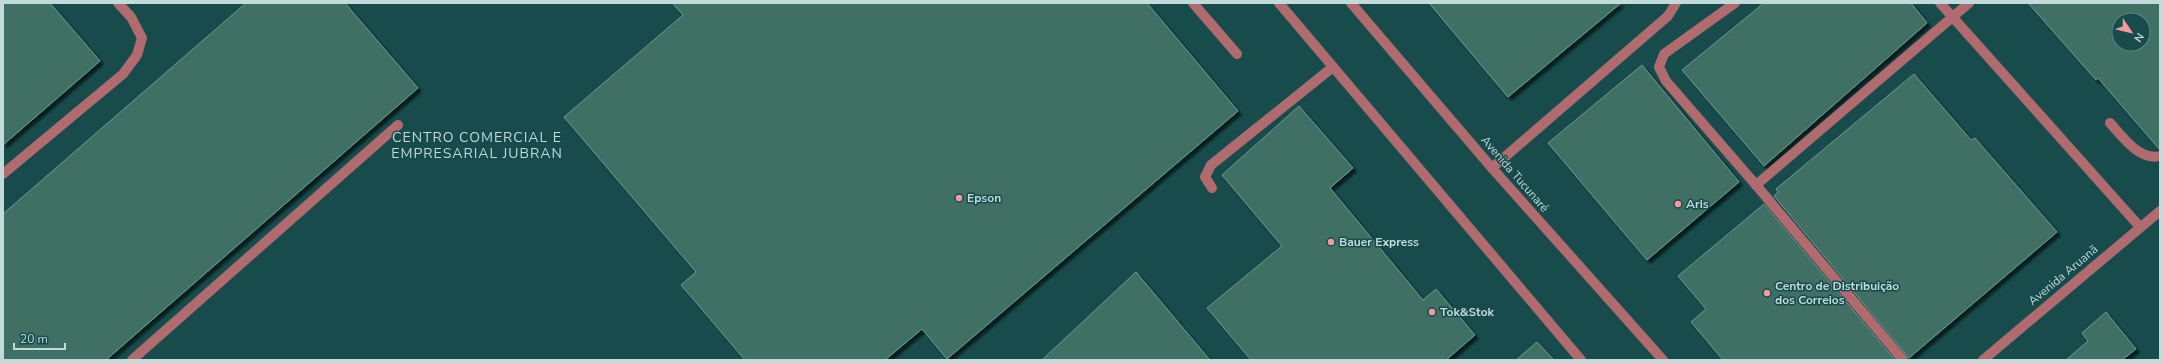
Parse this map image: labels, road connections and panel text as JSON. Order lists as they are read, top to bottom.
{
  "streets": {
    "street": ["Avenida Tucunaré", "Avenida Aruanã"]
  },
  "districts": ["CENTRO COMERCIAL E EMPRESARIAL JUBRAN"],
  "places": [
    "Epson",
    "Aris",
    "Bauer Express",
    "Centro de Distribuição dos Correios",
    "Tok&Stok"
  ],
  "scale_bar": "20 m",
  "north": "bottom right"
}
